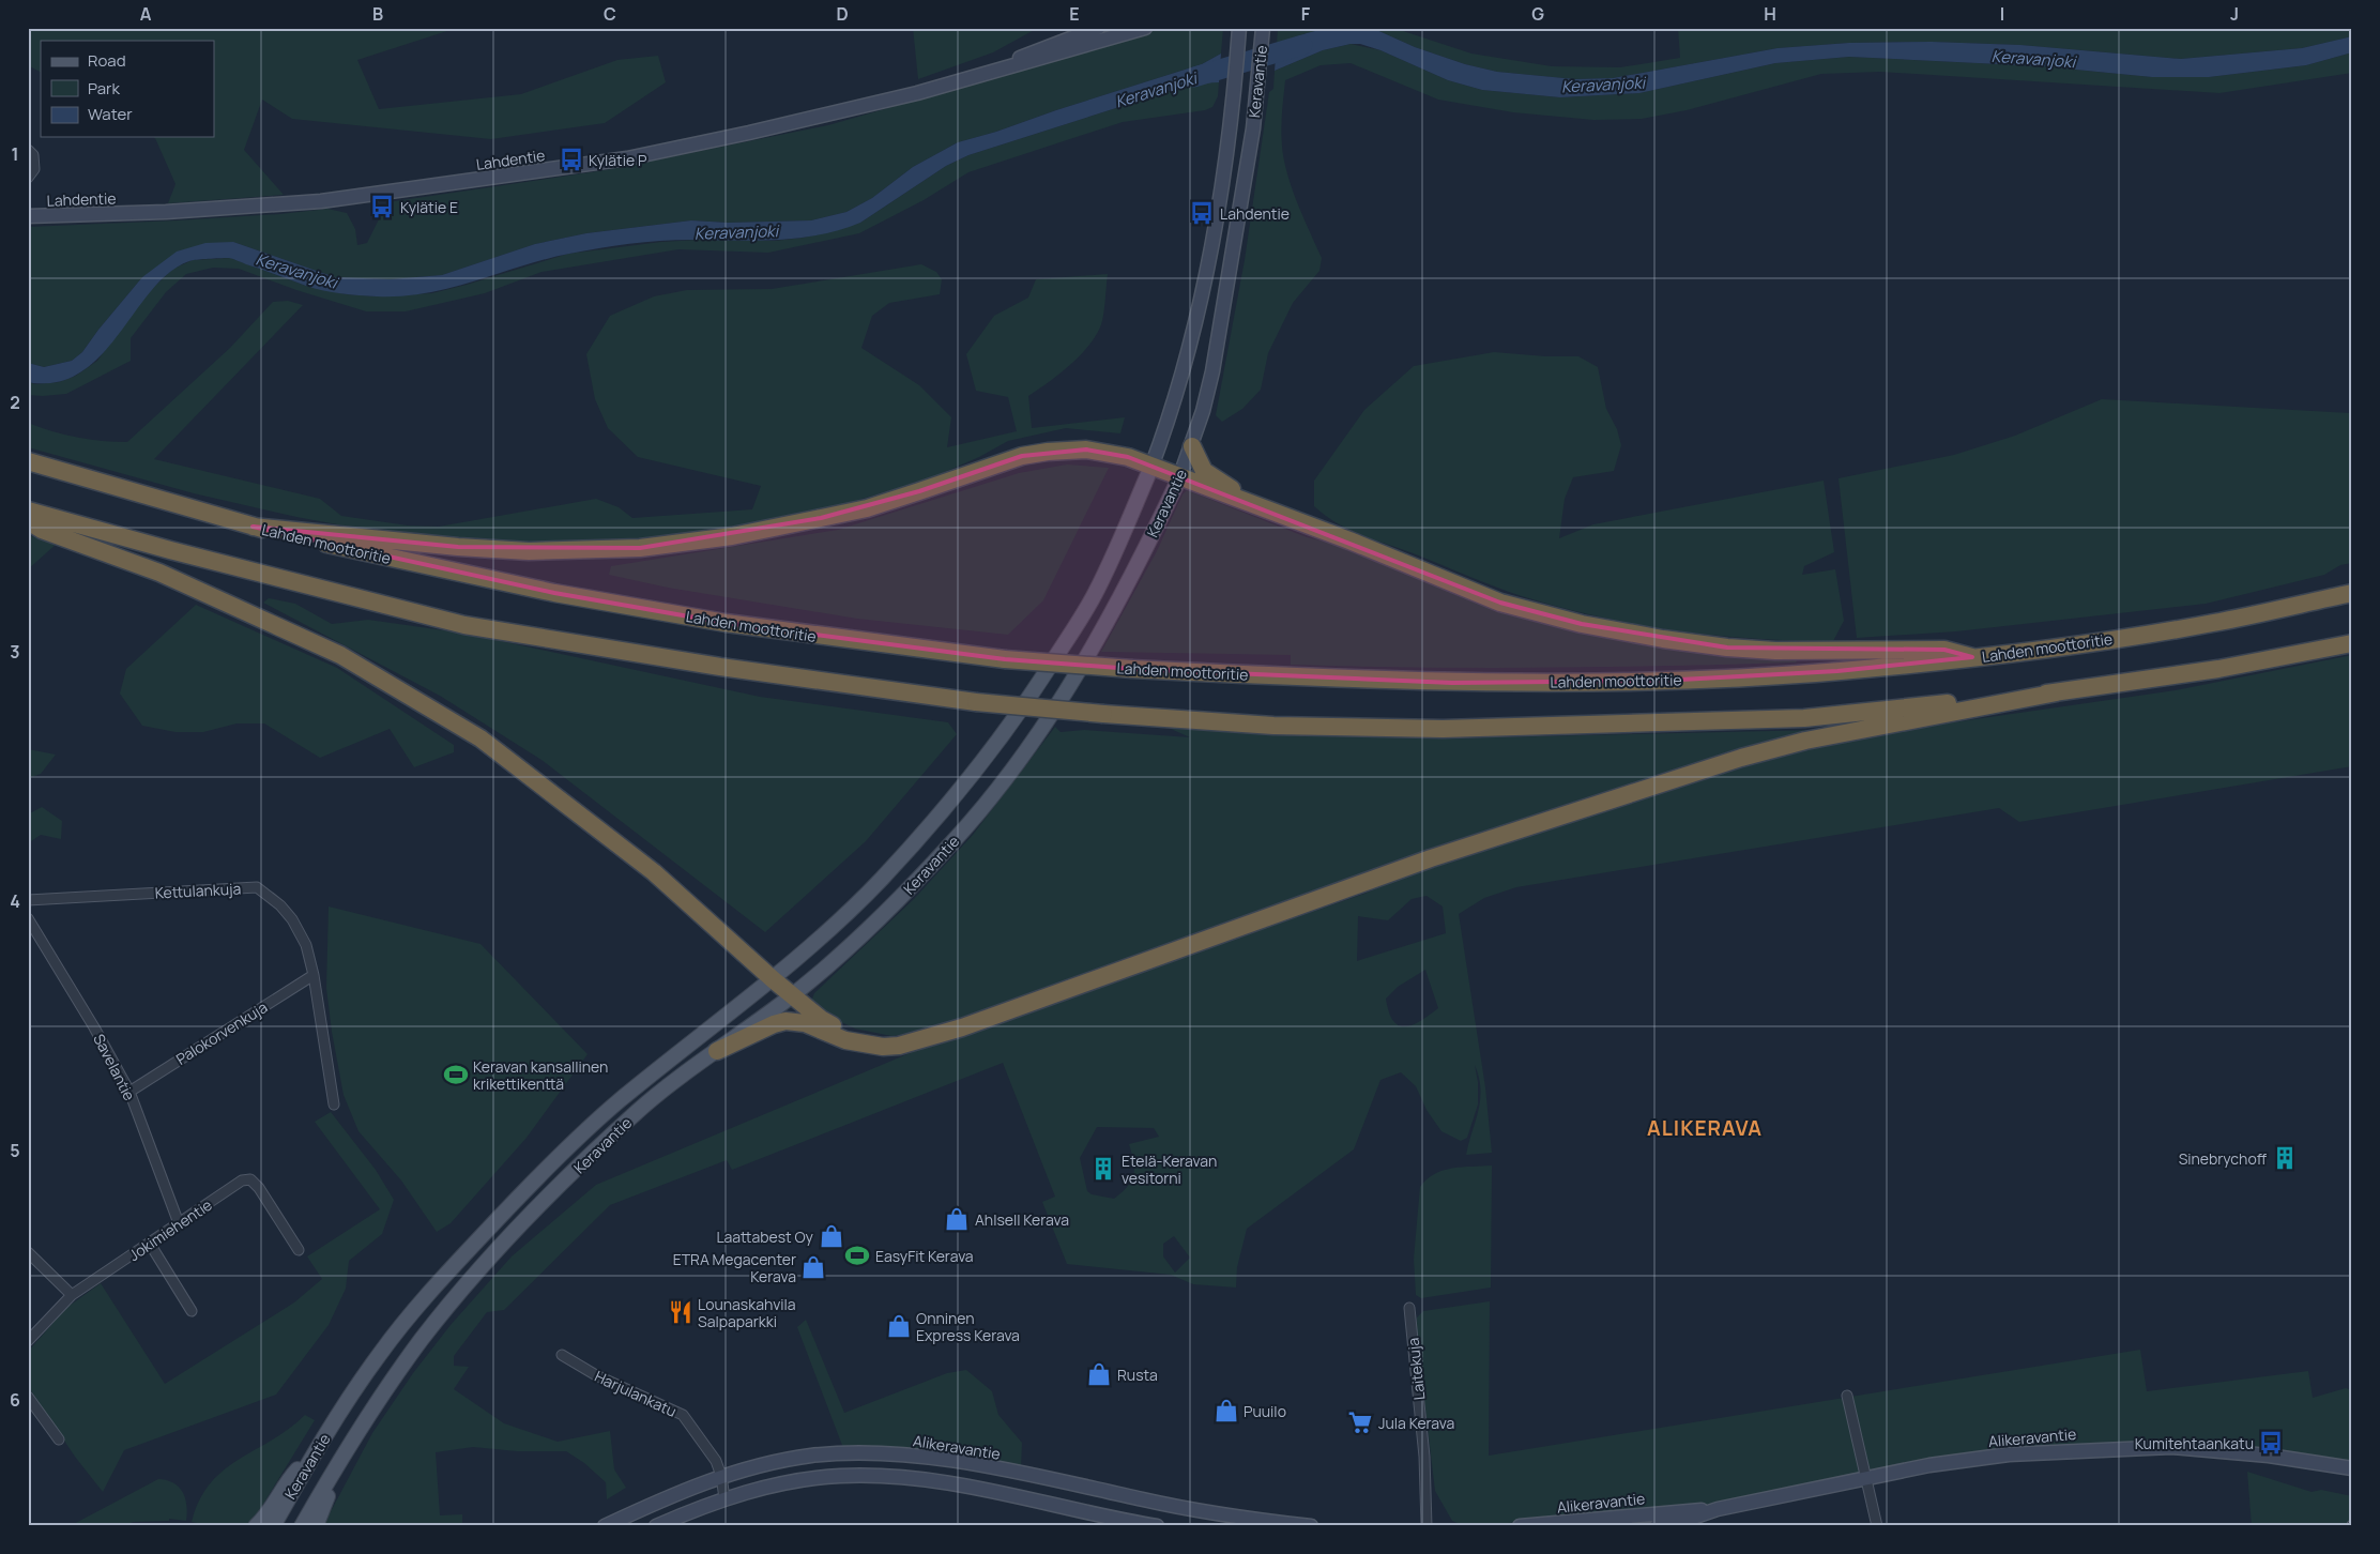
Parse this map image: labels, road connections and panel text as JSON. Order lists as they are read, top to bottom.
{
  "streets": {
    "highway": ["Lahden moottoritie"],
    "main road": ["Keravantie", "Lahdentie", "Alikeravantie"],
    "street": [
      "Kettulankuja",
      "Palokorvenkuja",
      "Savelantie",
      "Jokimiehentie",
      "Laitekuja",
      "Harjulankatu"
    ]
  },
  "crossings": [
    ["Kettulankuja", "Palokorvenkuja"],
    ["Palokorvenkuja", "Savelantie"],
    ["Savelantie", "Jokimiehentie"],
    ["Harjulankatu", "Alikeravantie"]
  ],
  "districts": ["ALIKERAVA"],
  "water": ["Keravanjoki"],
  "places": {
    "bus stop": [
      "Kylätie P",
      "Kylätie E",
      "Lahdentie",
      "Kumitehtaankatu"
    ],
    "sports": ["Keravan kansallinen krikettikenttä", "EasyFit Kerava"],
    "building": ["Sinebrychoff", "Etelä-Keravan vesitorni"],
    "shop": [
      "Ahlsell Kerava",
      "Laattabest Oy",
      "ETRA Megacenter Kerava",
      "Onninen Express Kerava",
      "Rusta",
      "Puuilo"
    ],
    "restaurant": ["Lounaskahvila Salpaparkki"],
    "supermarket": ["Jula Kerava"]
  },
  "legend": ["Road", "Park", "Water"],
  "grid": {
    "columns": [
      "A",
      "B",
      "C",
      "D",
      "E",
      "F",
      "G",
      "H",
      "I",
      "J"
    ],
    "rows": [
      "1",
      "2",
      "3",
      "4",
      "5",
      "6"
    ]
  }
}
